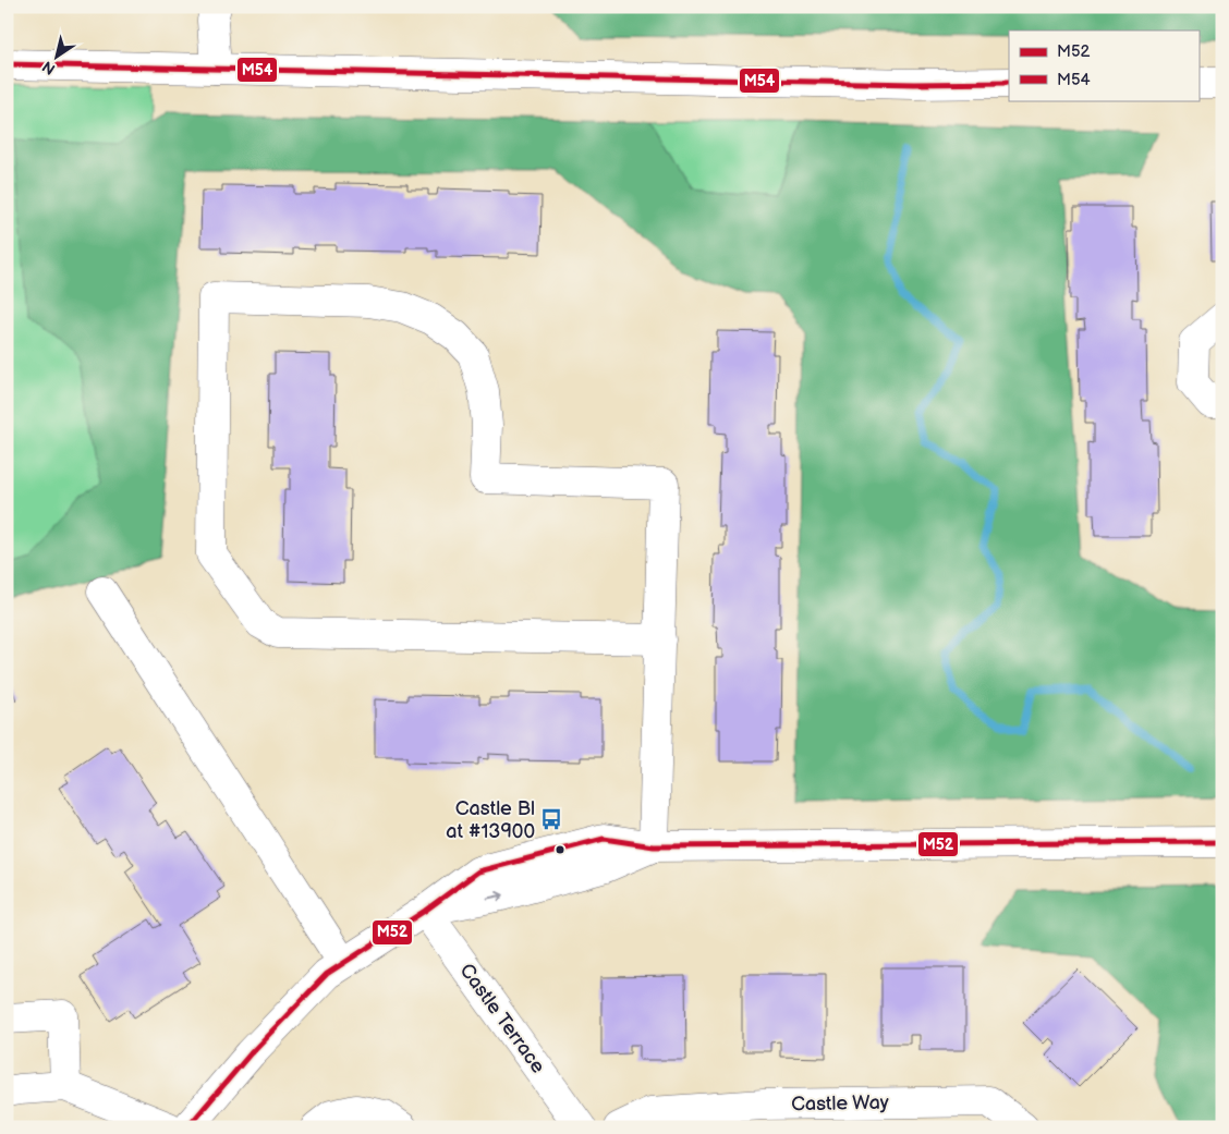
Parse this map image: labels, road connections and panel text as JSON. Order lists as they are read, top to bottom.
{
  "streets": {
    "street": ["Castle Terrace", "Castle Way"]
  },
  "places": {
    "bus stop": ["Castle Bl at #13900"]
  },
  "lines": ["transit line M54", "transit line M52"],
  "legend": ["M52", "M54"],
  "north": "bottom left"
}
